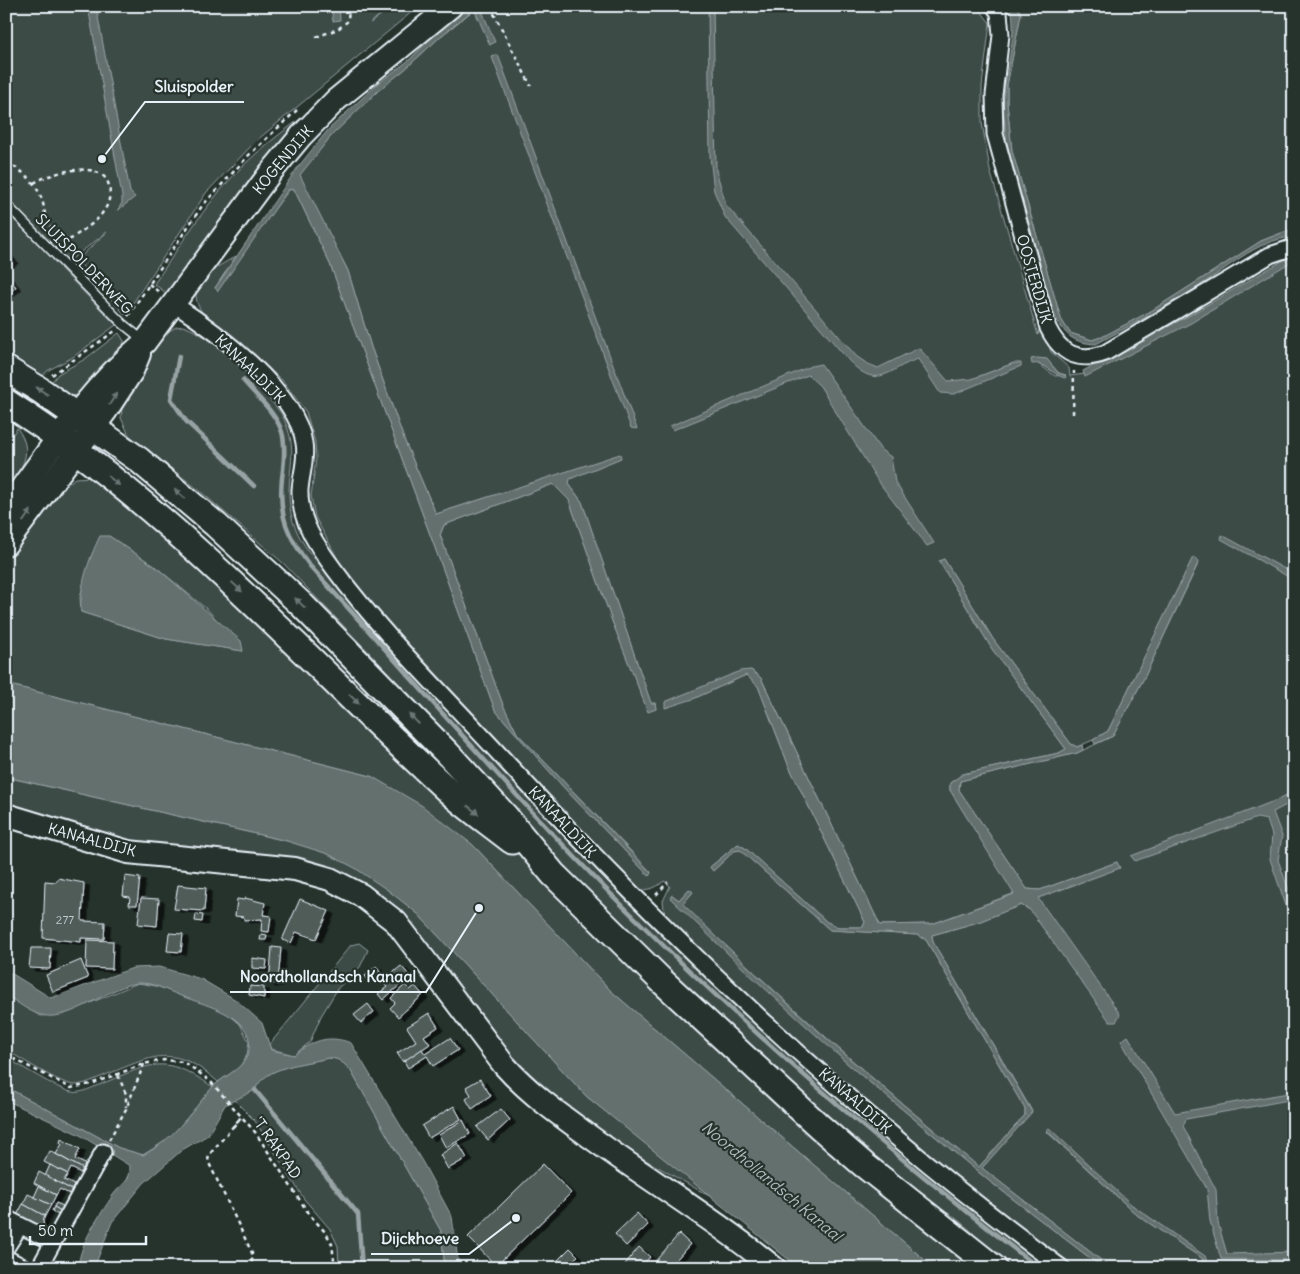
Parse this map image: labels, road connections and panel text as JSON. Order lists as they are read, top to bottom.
{
  "streets": {
    "street": ["KOGENDIJK", "OOSTERDIJK", "KANAALDIJK"],
    "lane": ["SLUISPOLDERWEG"],
    "path": ["'T RAKPAD"]
  },
  "crossings": [
    ["KOGENDIJK", "SLUISPOLDERWEG"],
    ["KOGENDIJK", "KANAALDIJK"]
  ],
  "water": ["Noordhollandsch Kanaal"],
  "places": ["Sluispolder", "Noordhollandsch Kanaal", "Dijckhoeve"],
  "house_numbers": ["277"],
  "scale_bar": "50 m"
}
